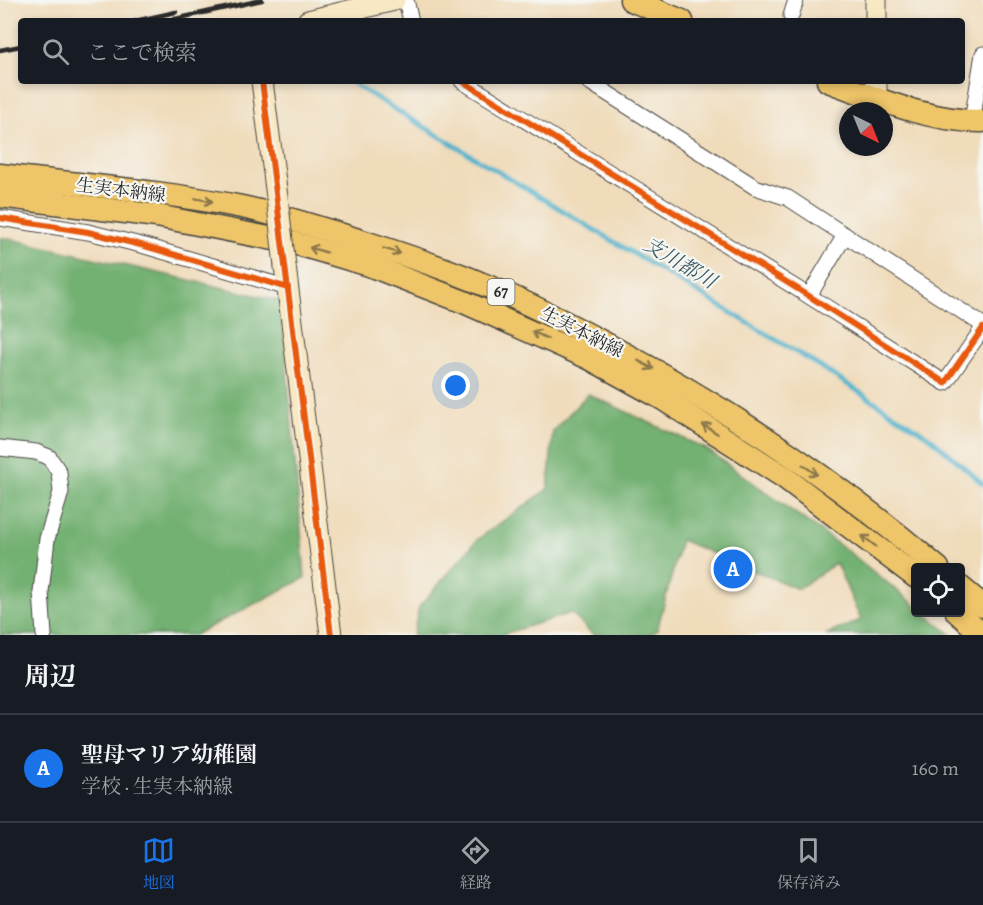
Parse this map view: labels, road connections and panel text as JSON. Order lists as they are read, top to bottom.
{
  "streets": {
    "main road": ["生実本納線", "67"]
  },
  "water": ["支川都川"],
  "north": "bottom right",
  "page": {
    "search": "ここで検索",
    "pins": "A",
    "heading": "周辺",
    "list": [
      {
        "mark": "A",
        "name": "聖母マリア幼稚園",
        "note": "学校 · 生実本納線",
        "value": "160 m"
      }
    ],
    "nav": ["地図", "経路", "保存済み"]
  }
}
